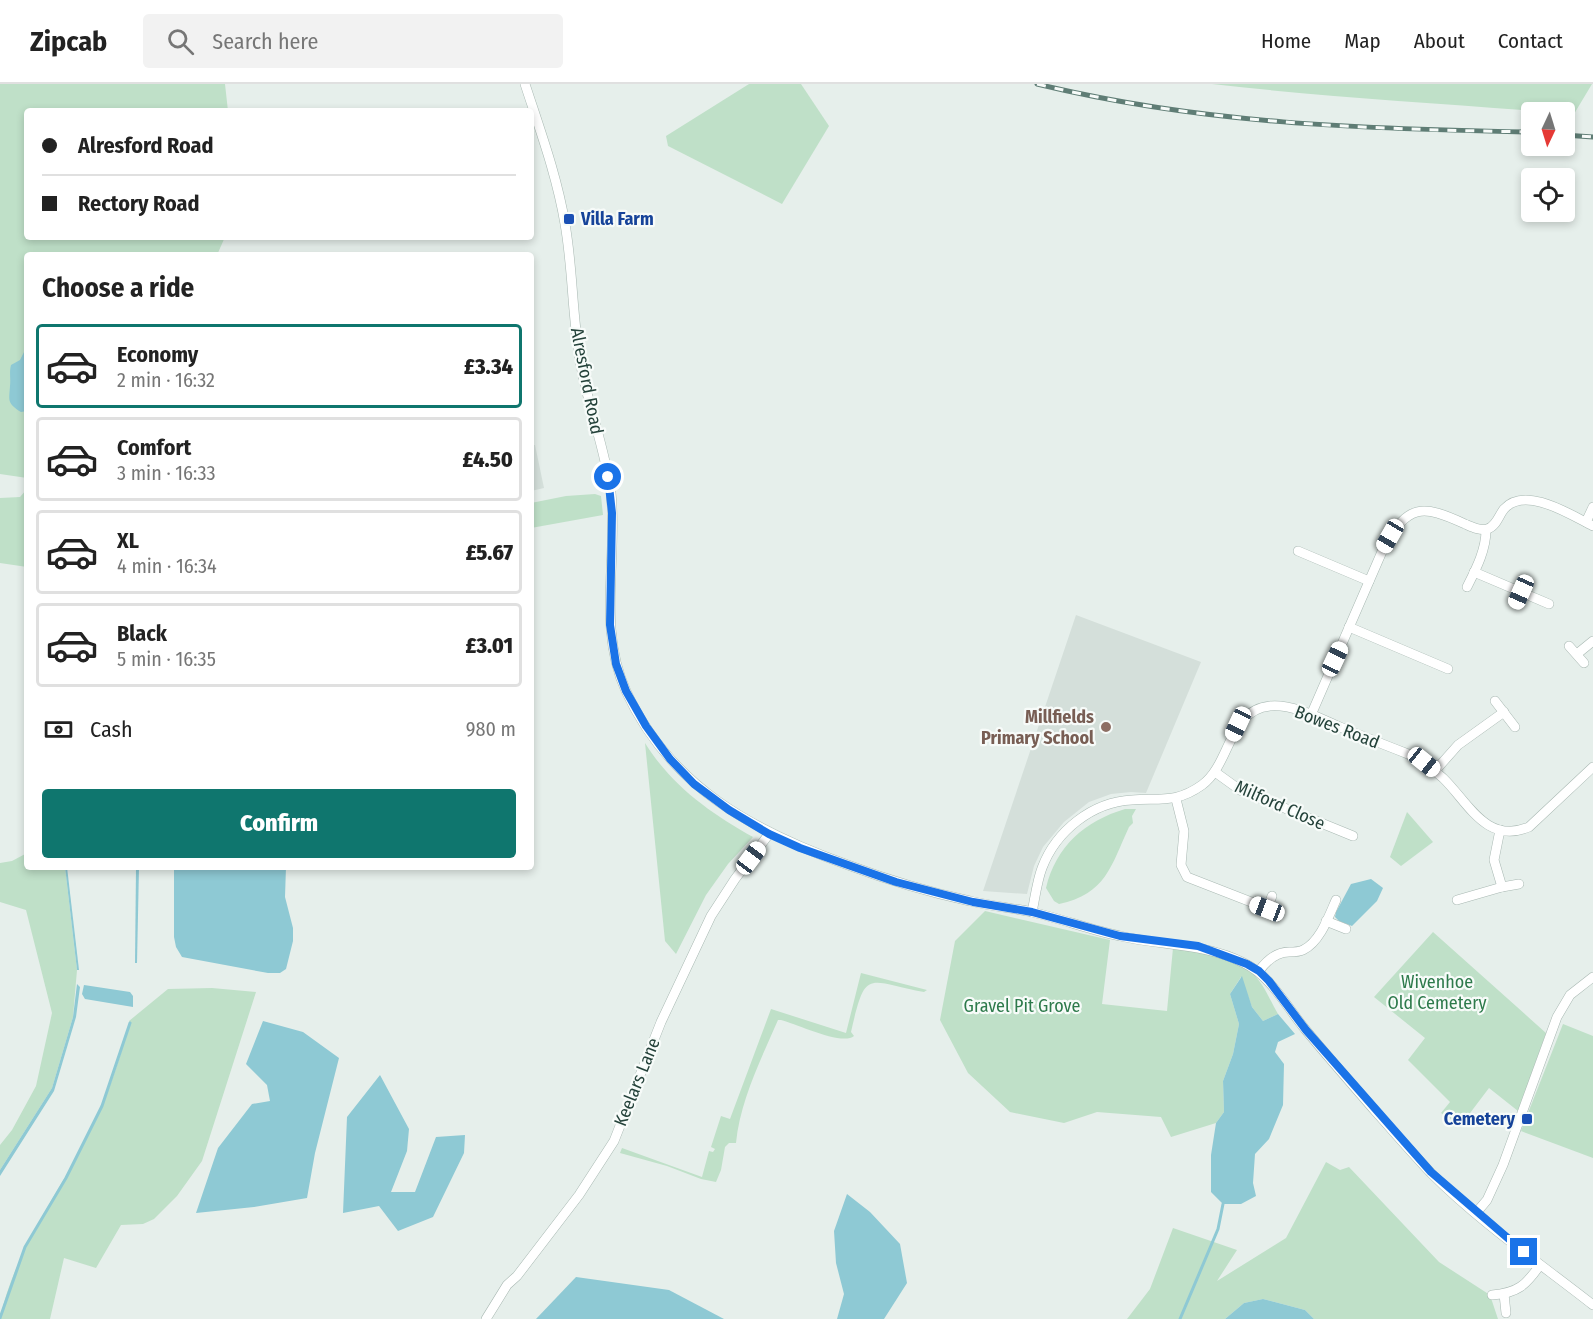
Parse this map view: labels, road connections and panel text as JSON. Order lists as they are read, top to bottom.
{
  "streets": {
    "street": [
      "Alresford Road",
      "Bowes Road",
      "Milford Close",
      "Keelars Lane"
    ]
  },
  "crossings": [
    ["Alresford Road", "Bowes Road"],
    ["Alresford Road", "Keelars Lane"],
    ["Bowes Road", "Milford Close"]
  ],
  "parks": ["Wivenhoe Old Cemetery", "Gravel Pit Grove"],
  "places": {
    "transit": ["Villa Farm", "Cemetery"],
    "other": ["Millfields Primary School"]
  },
  "north": "bottom",
  "page": {
    "header": "Zipcab",
    "search": "Search here",
    "nav": [
      "Home",
      "Map",
      "About",
      "Contact"
    ],
    "banner": ["Alresford Road", "Rectory Road"],
    "heading": "Choose a ride",
    "list": [
      {
        "name": "Economy",
        "note": "2 min · 16:32",
        "value": "£3.34"
      },
      {
        "name": "Comfort",
        "note": "3 min · 16:33",
        "value": "£4.50"
      },
      {
        "name": "XL",
        "note": "4 min · 16:34",
        "value": "£5.67"
      },
      {
        "name": "Black",
        "note": "5 min · 16:35",
        "value": "£3.01"
      }
    ],
    "pay": ["Cash", "980 m"],
    "buttons": "Confirm"
  }
}
